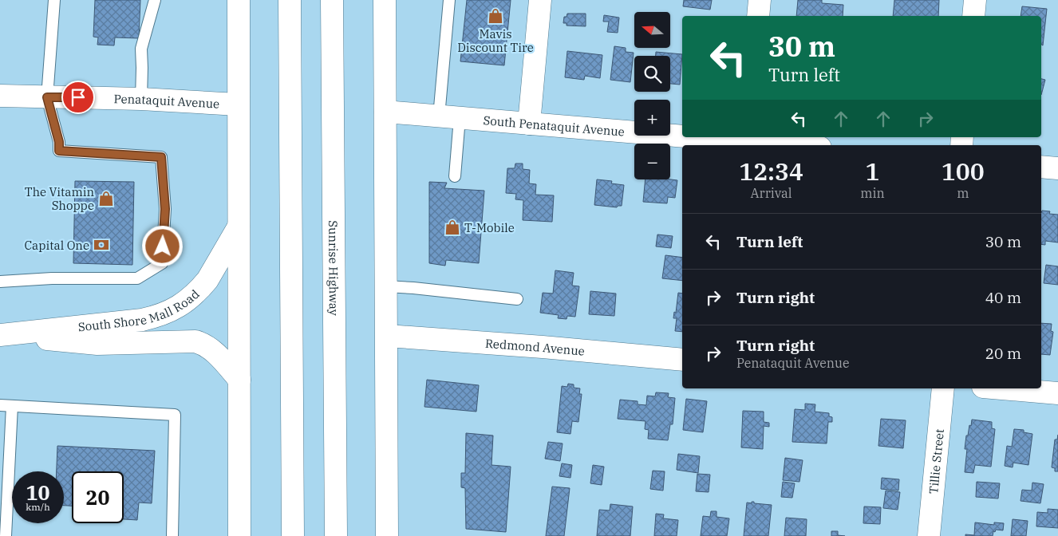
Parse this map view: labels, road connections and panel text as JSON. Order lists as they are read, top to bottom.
{
  "streets": {
    "main road": [
      "Penataquit Avenue",
      "South Penataquit Avenue",
      "Sunrise Highway",
      "South Shore Mall Road",
      "Redmond Avenue",
      "Tillie Street"
    ]
  },
  "places": {
    "shop": ["Mavis Discount Tire", "The Vitamin Shoppe", "T-Mobile"],
    "bank": ["Capital One"]
  },
  "north": "left",
  "page": {
    "map_buttons": ["+", "−"],
    "turn": ["30 m", "Turn left"],
    "eta": [
      "12:34",
      "Arrival",
      "1",
      "min",
      "100",
      "m"
    ],
    "list": [
      {
        "name": "Turn left",
        "value": "30 m"
      },
      {
        "name": "Turn right",
        "value": "40 m"
      },
      {
        "name": "Turn right",
        "note": "Penataquit Avenue",
        "value": "20 m"
      }
    ],
    "speed": "10 km/h",
    "limit": "20"
  }
}
